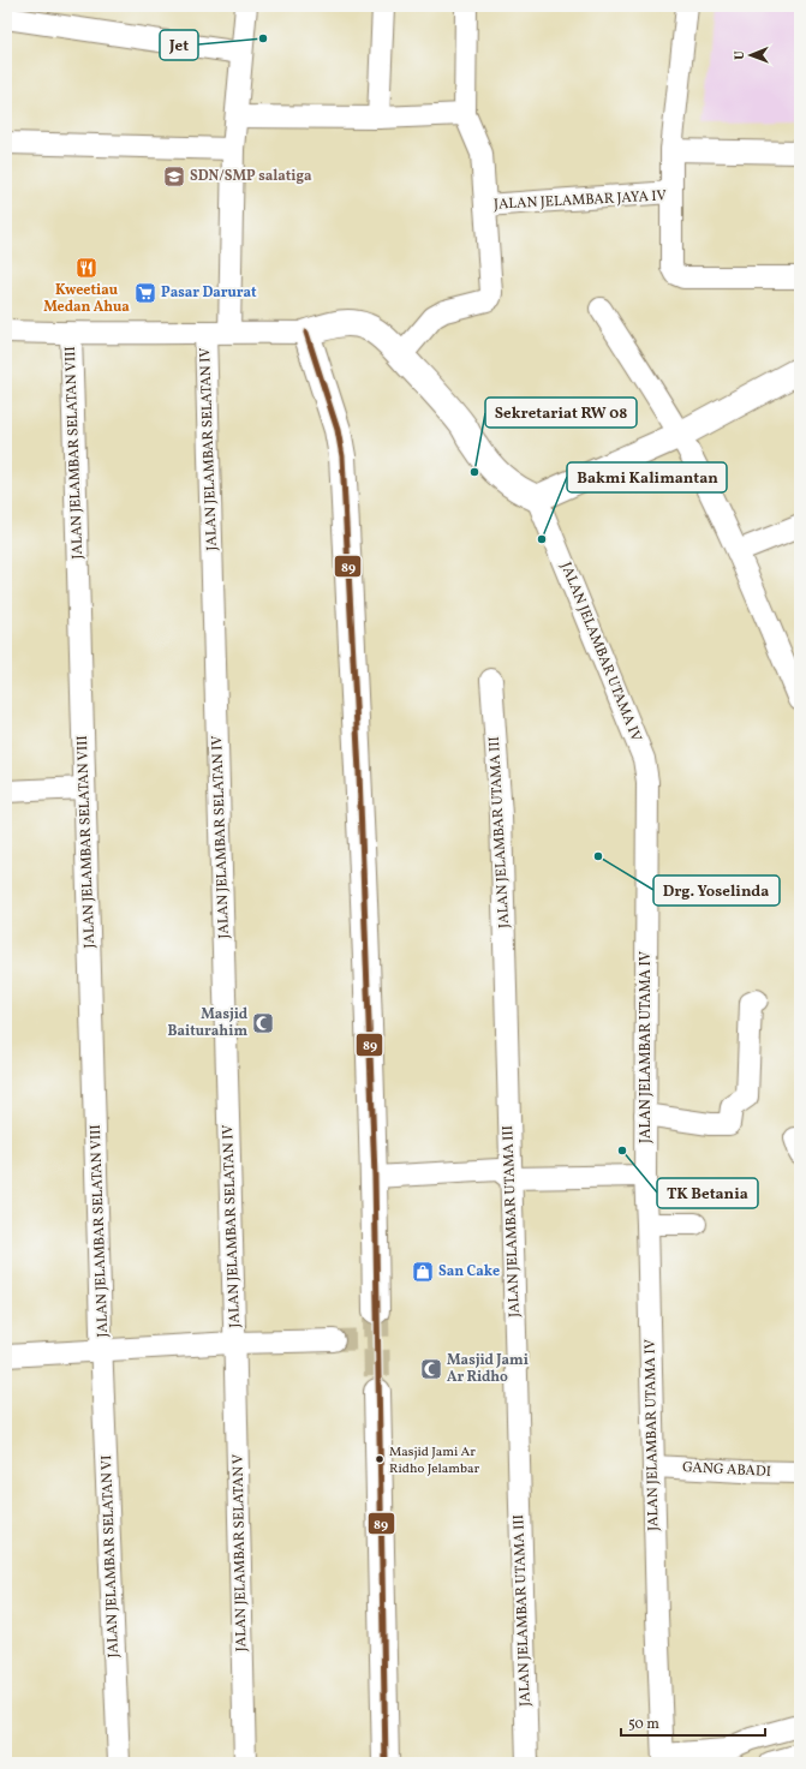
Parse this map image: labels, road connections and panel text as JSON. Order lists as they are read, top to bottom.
{
  "streets": {
    "street": [
      "JALAN JELAMBAR JAYA IV",
      "JALAN JELAMBAR SELATAN IV",
      "JALAN JELAMBAR SELATAN VIII",
      "JALAN JELAMBAR UTAMA IV",
      "JALAN JELAMBAR UTAMA III",
      "GANG ABADI",
      "JALAN JELAMBAR SELATAN V",
      "JALAN JELAMBAR SELATAN VI"
    ]
  },
  "crossings": [
    ["JALAN JELAMBAR SELATAN IV", "JALAN JELAMBAR SELATAN V"],
    ["JALAN JELAMBAR SELATAN VIII", "JALAN JELAMBAR SELATAN VI"],
    ["JALAN JELAMBAR UTAMA IV", "GANG ABADI"]
  ],
  "places": {
    "other": [
      "Jet",
      "Sekretariat RW 08",
      "Bakmi Kalimantan",
      "Drg. Yoselinda",
      "TK Betania",
      "Masjid Jami Ar Ridho Jelambar"
    ],
    "school or university": ["SDN/SMP salatiga"],
    "restaurant": ["Kweetiau Medan Ahua"],
    "supermarket": ["Pasar Darurat"],
    "mosque": ["Masjid Baiturahim", "Masjid Jami Ar Ridho"],
    "shop": ["San Cake"]
  },
  "lines": ["transit line 89"],
  "scale_bar": "50 m",
  "north": "left"
}
